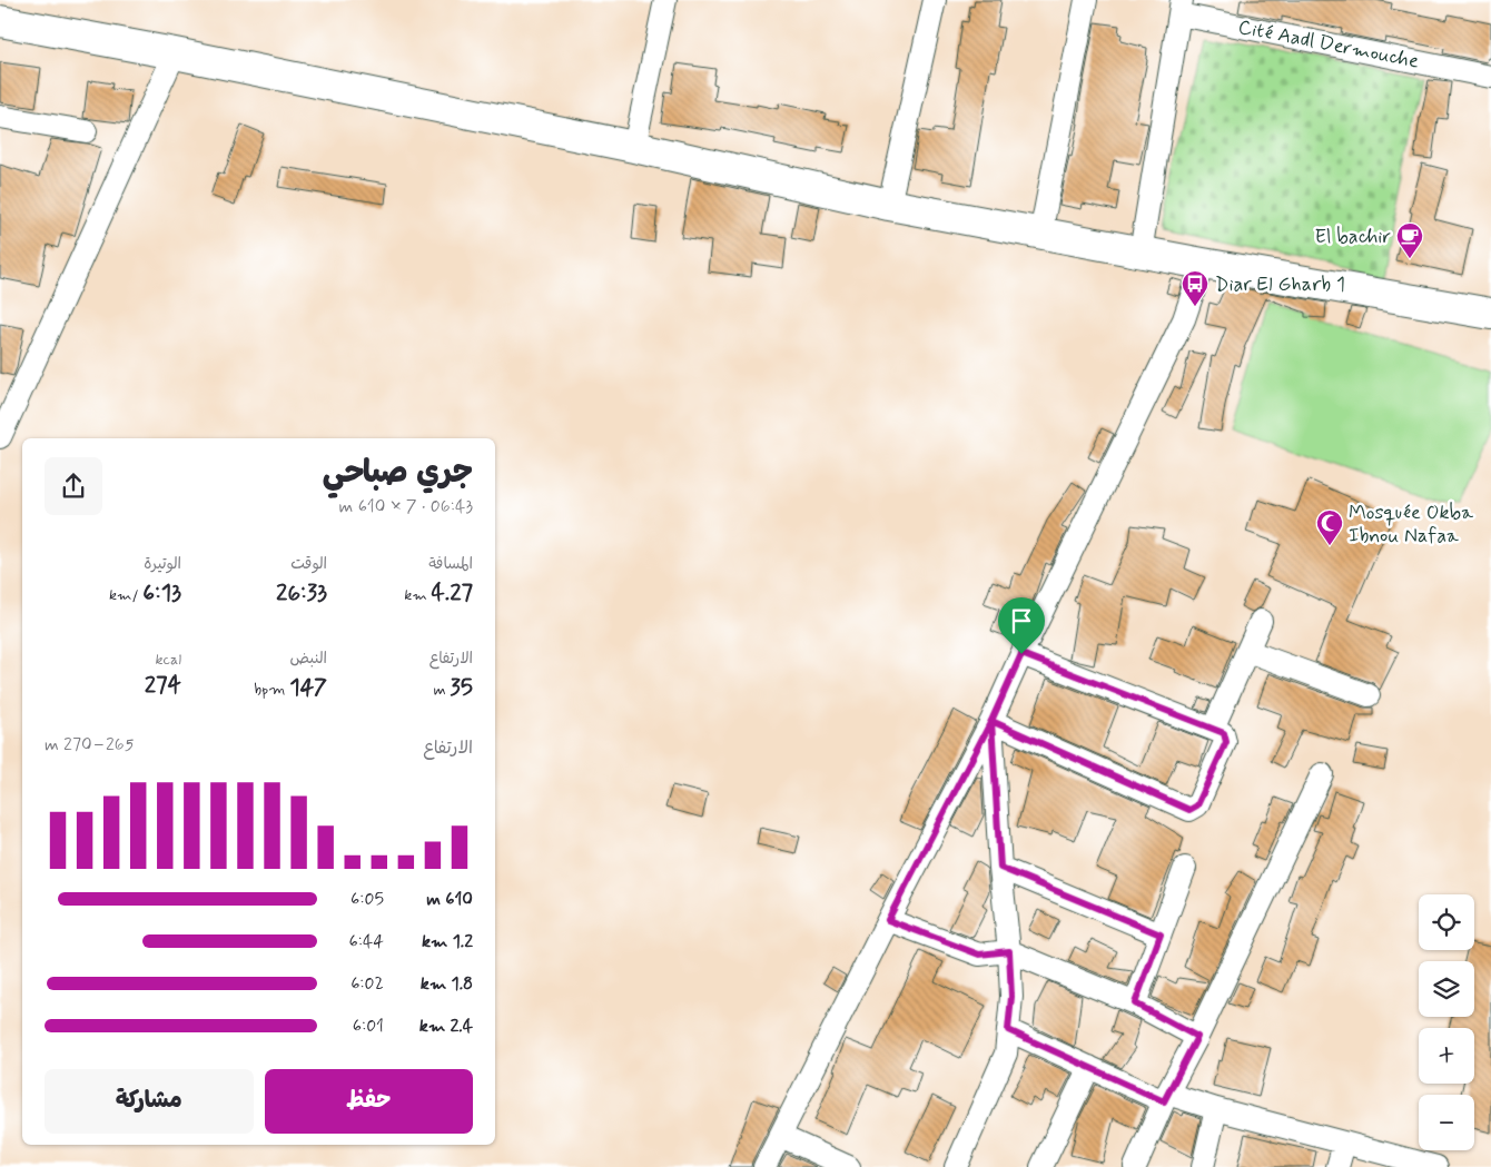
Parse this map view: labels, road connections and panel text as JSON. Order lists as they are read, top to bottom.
{
  "streets": {
    "street": ["Cité Aadl Dermouche"]
  },
  "places": {
    "cafe": ["El bachir"],
    "bus stop": ["Diar El Gharb 1"],
    "mosque": ["Mosquée Okba Ibnou Nafaa"]
  },
  "page": {
    "heading": ["جري صباحي", "06:43 · 7 × 610 m"],
    "stats": [
      ["المسافة", "4.27 km"],
      ["الوقت", "26:33"],
      ["الوتيرة", "6:13 /km"],
      ["الارتفاع", "35 m"],
      ["النبض", "147 bpm"],
      ["kcal", "274"]
    ],
    "chart": ["الارتفاع", "265–270 m"],
    "list": [
      {
        "name": "610 m",
        "note": "6:05"
      },
      {
        "name": "1.2 km",
        "note": "6:44"
      },
      {
        "name": "1.8 km",
        "note": "6:02"
      },
      {
        "name": "2.4 km",
        "note": "6:01"
      }
    ],
    "map_buttons": ["+", "−"],
    "buttons": ["حفظ", "مشاركة"]
  }
}
